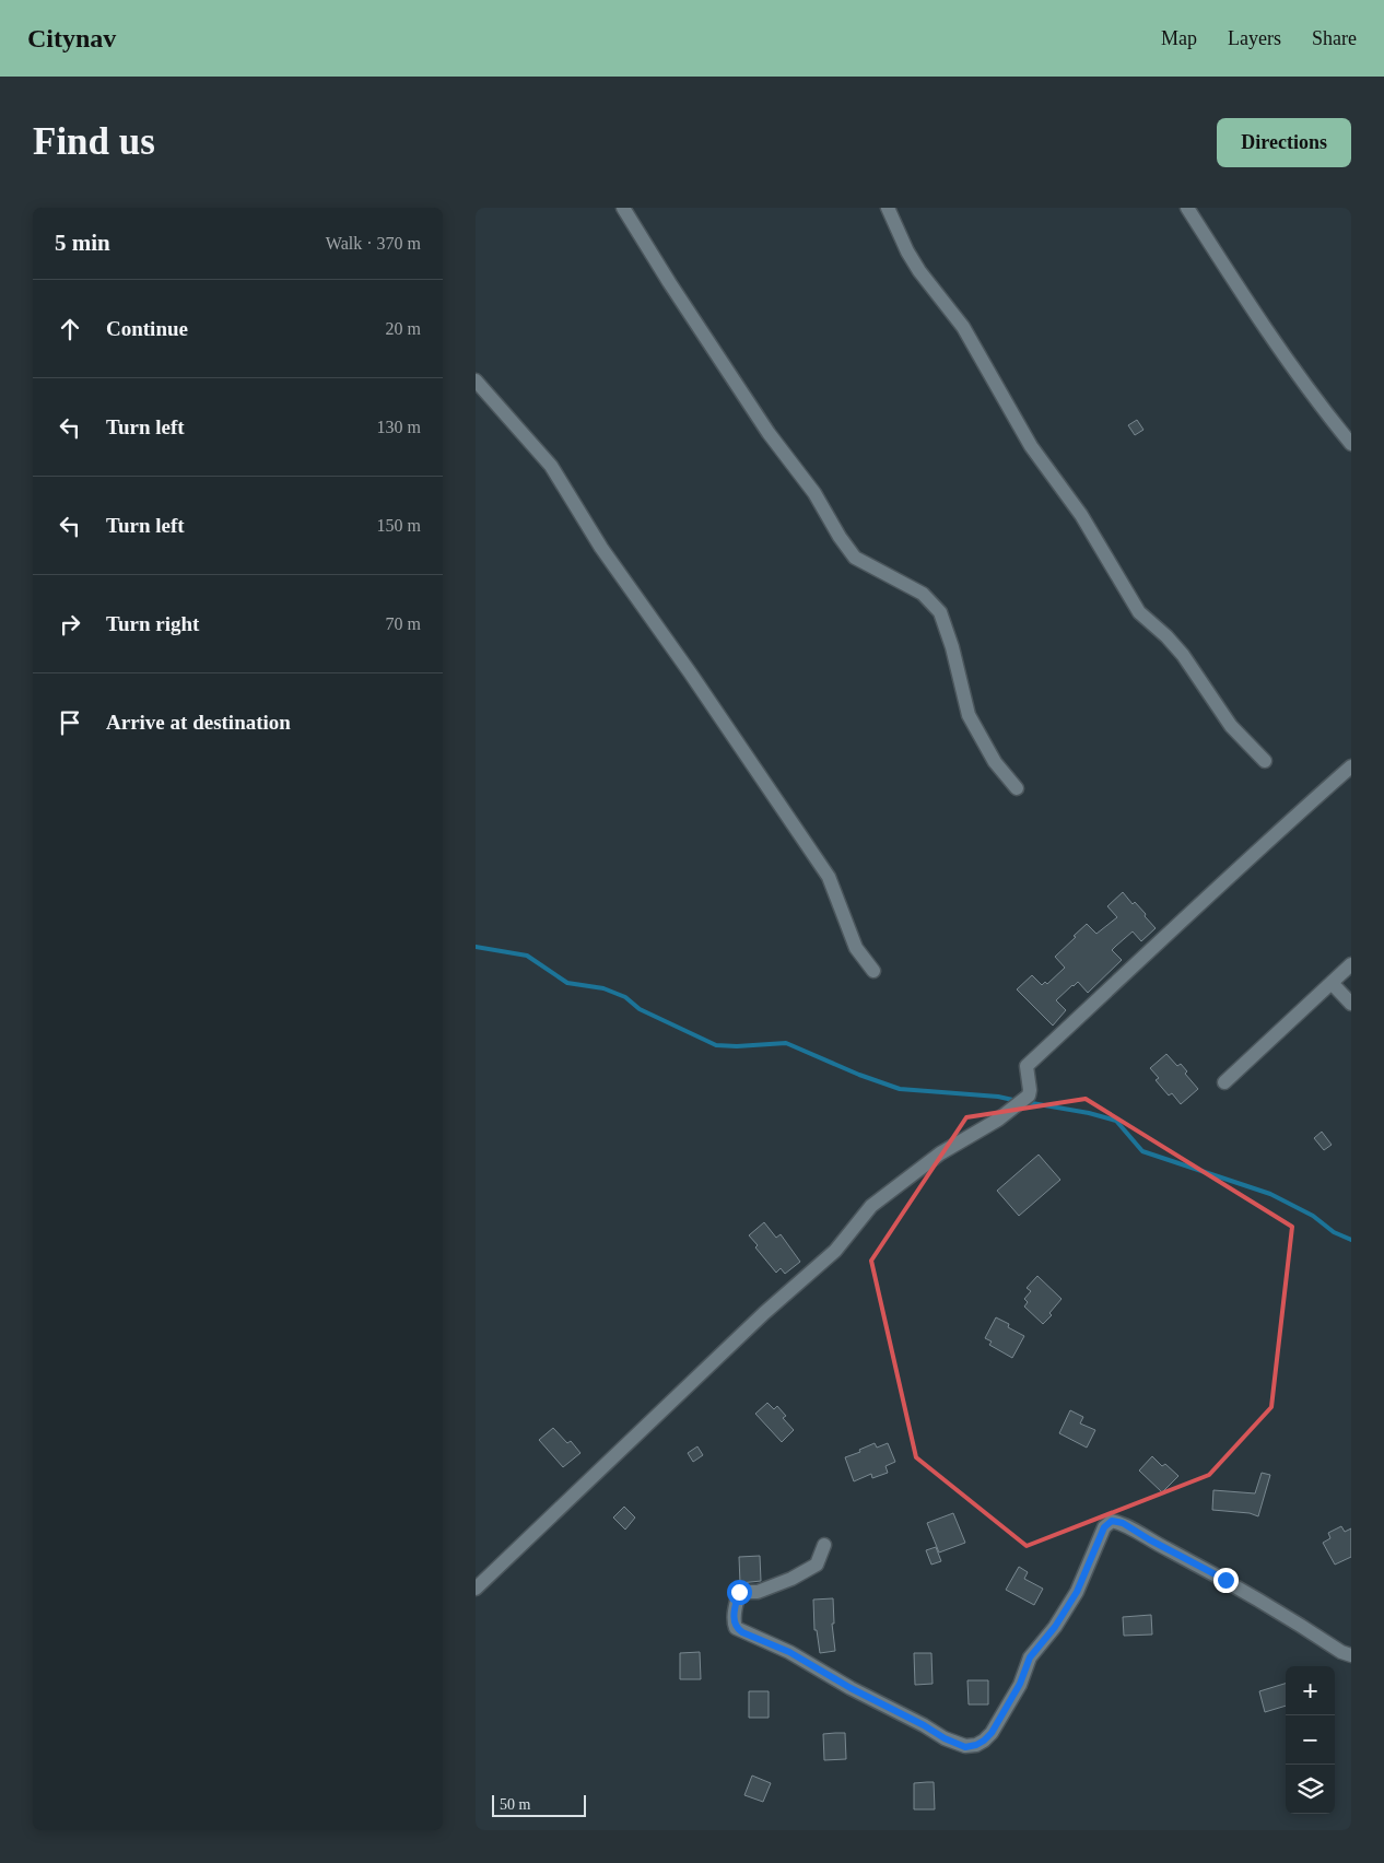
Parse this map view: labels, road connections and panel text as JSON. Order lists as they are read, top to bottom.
{
  "scale_bar": "50 m",
  "page": {
    "header": "Citynav",
    "nav": ["Map", "Layers", "Share"],
    "buttons": "Directions",
    "title": "Find us",
    "heading": ["5 min", "Walk · 370 m"],
    "list": [
      ["Continue", "20 m"],
      ["Turn left", "130 m"],
      ["Turn left", "150 m"],
      ["Turn right", "70 m"],
      "Arrive at destination"
    ],
    "map_buttons": ["+", "−"],
    "scale": "50 m"
  }
}
